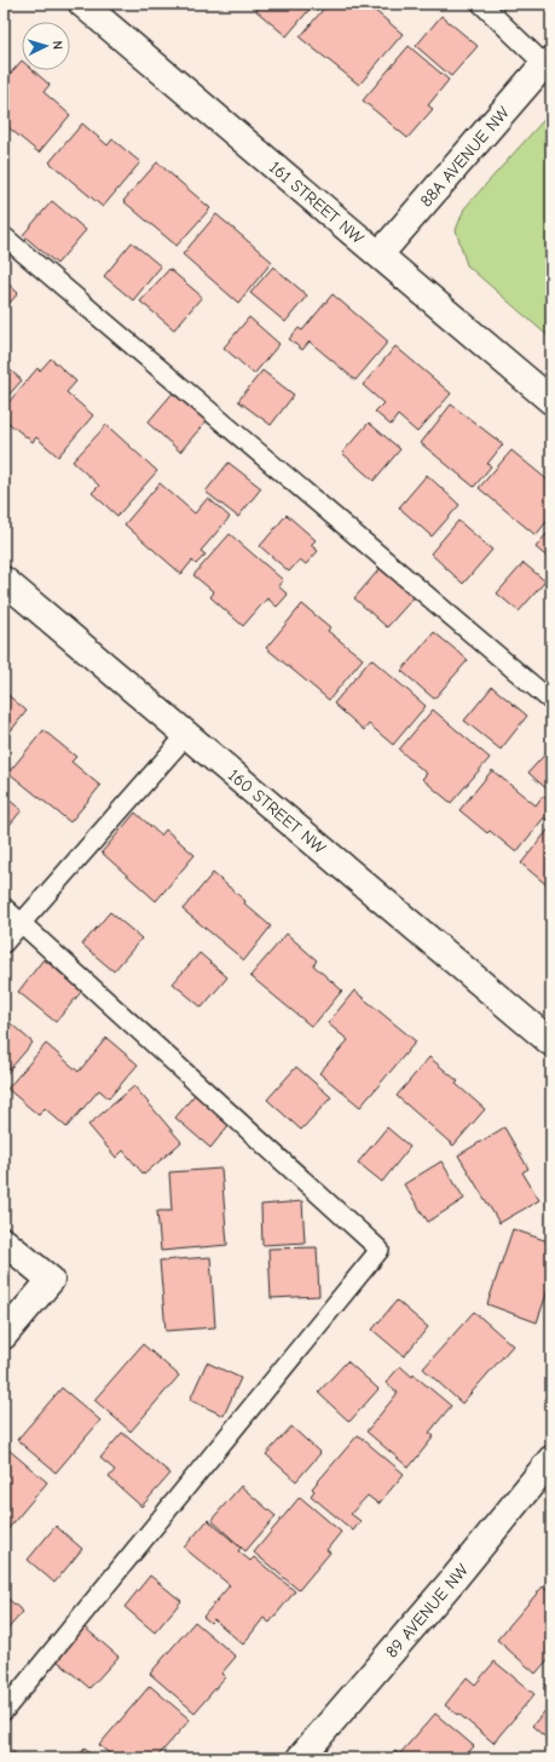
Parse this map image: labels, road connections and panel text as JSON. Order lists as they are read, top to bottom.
{
  "streets": {
    "street": [
      "88A AVENUE NW",
      "161 STREET NW",
      "160 STREET NW",
      "89 AVENUE NW"
    ]
  },
  "crossings": [
    ["88A AVENUE NW", "161 STREET NW"]
  ],
  "north": "right"
}
